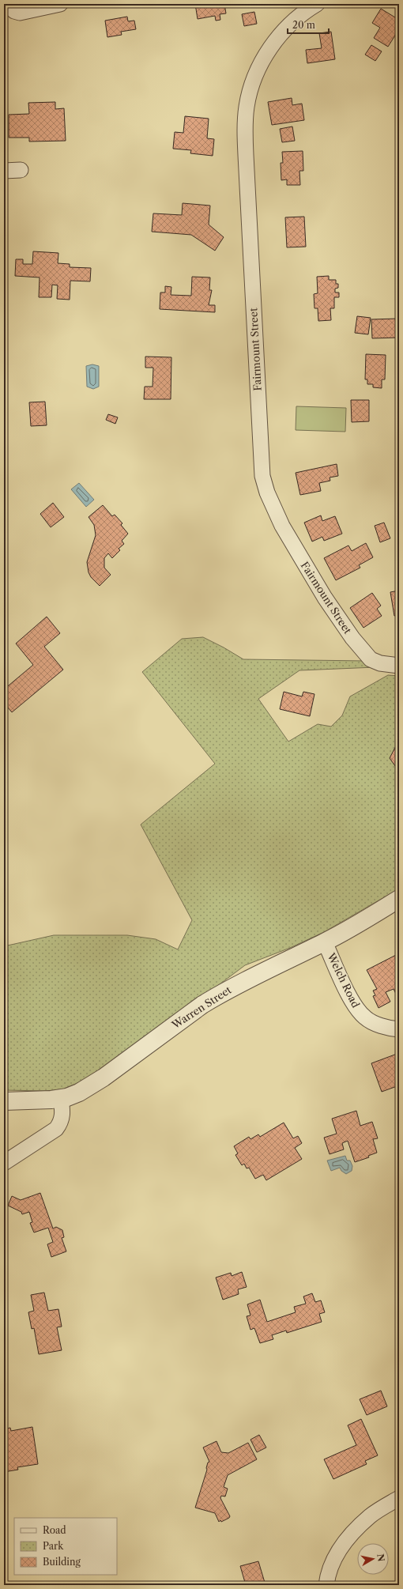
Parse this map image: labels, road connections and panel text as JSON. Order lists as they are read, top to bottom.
{
  "streets": {
    "street": ["Fairmount Street", "Welch Road", "Warren Street"]
  },
  "crossings": [
    ["Welch Road", "Warren Street"]
  ],
  "legend": ["Road", "Park", "Building"],
  "scale_bar": "20 m",
  "north": "right"
}
